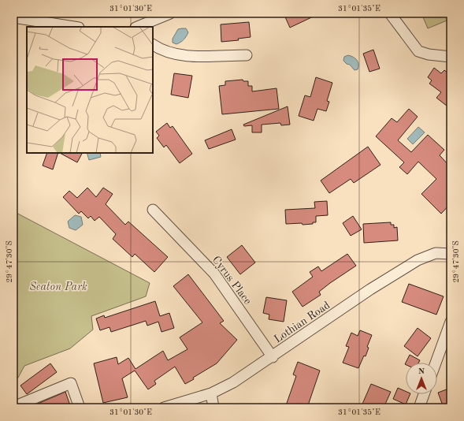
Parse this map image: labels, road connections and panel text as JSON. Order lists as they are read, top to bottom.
{
  "streets": {
    "street": ["Cyrus Place", "Lothian Road"]
  },
  "crossings": [
    ["Cyrus Place", "Lothian Road"]
  ],
  "parks": ["Seaton Park"],
  "north": "top",
  "coordinates": ["31°01'30\"E", "31°01'35\"E", "29°47'30\"S"]
}
